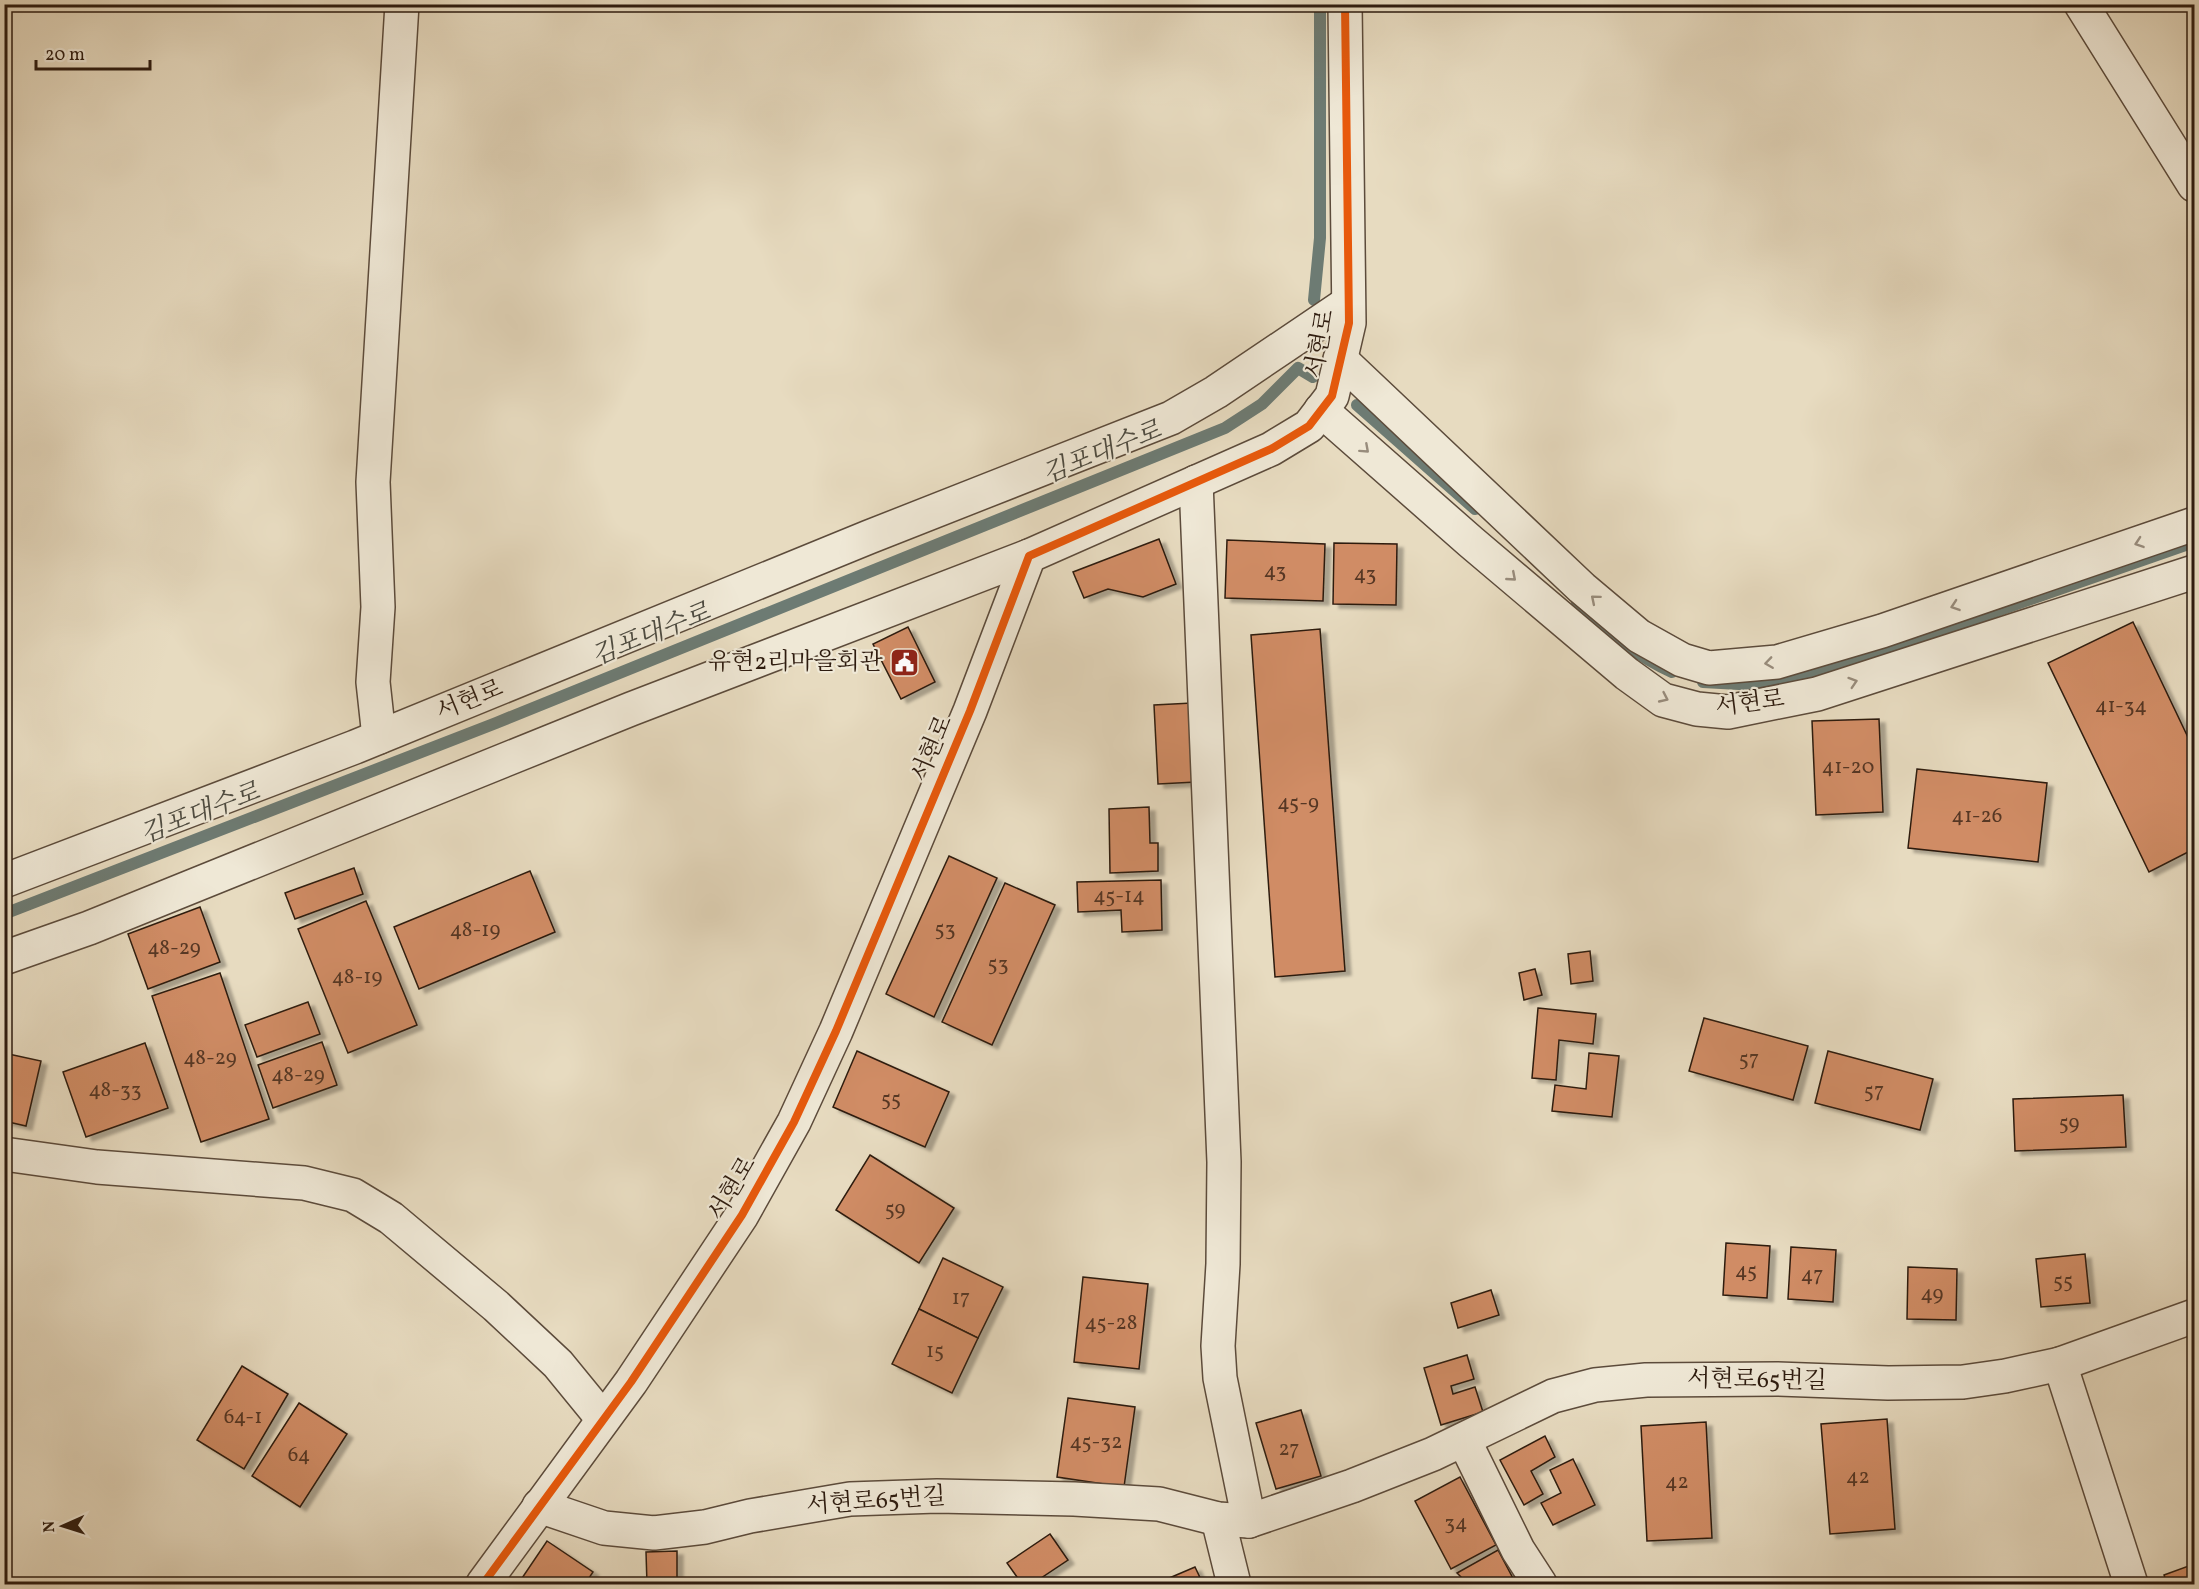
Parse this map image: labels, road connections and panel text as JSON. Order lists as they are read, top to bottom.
{
  "streets": {
    "street": ["서현로", "서현로65번길"]
  },
  "crossings": [
    ["서현로", "서현로65번길"]
  ],
  "water": ["김포대수로"],
  "places": {
    "public building": ["유현2리마을회관"]
  },
  "house_numbers": [
    "43",
    "43",
    "41-34",
    "41-20",
    "45-9",
    "41-26",
    "45-14",
    "53",
    "48-19",
    "48-29",
    "53",
    "48-19",
    "48-29",
    "57",
    "48-29",
    "48-33",
    "57",
    "55",
    "59",
    "59",
    "45",
    "47",
    "55",
    "49",
    "17",
    "45-28",
    "15",
    "64-1",
    "45-32",
    "27",
    "64",
    "42",
    "42",
    "34"
  ],
  "scale_bar": "20 m",
  "north": "left"
}
